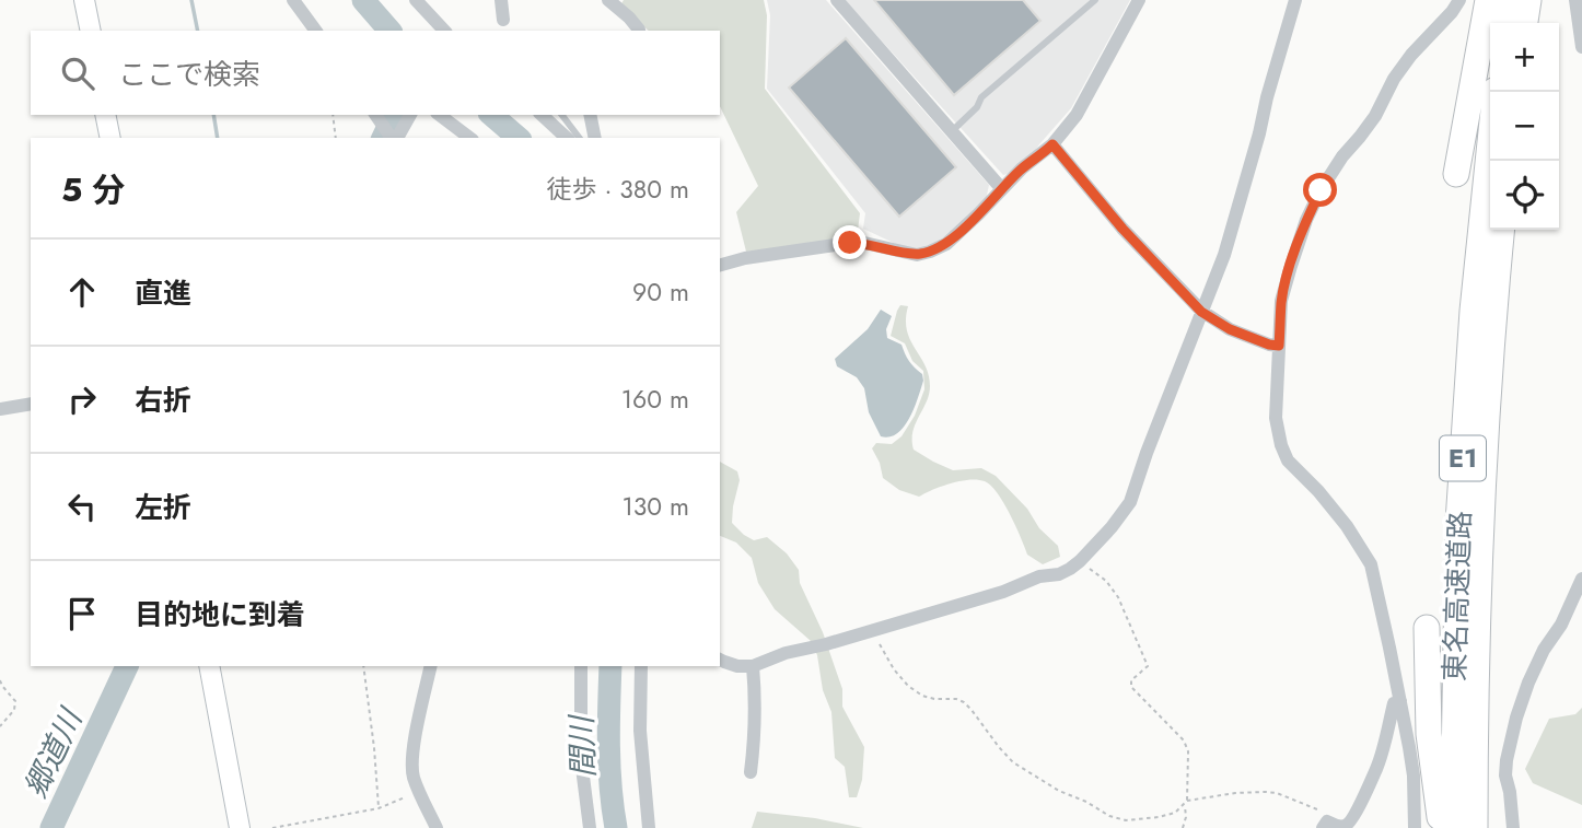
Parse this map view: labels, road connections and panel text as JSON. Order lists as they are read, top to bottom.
{
  "streets": {
    "highway": ["E1", "東名高速道路"]
  },
  "water": ["間川", "郷道川"],
  "page": {
    "map_buttons": ["+", "−"],
    "search": "ここで検索",
    "heading": ["5 分", "徒歩 · 380 m"],
    "list": [
      ["直進", "90 m"],
      ["右折", "160 m"],
      ["左折", "130 m"],
      "目的地に到着"
    ]
  }
}
